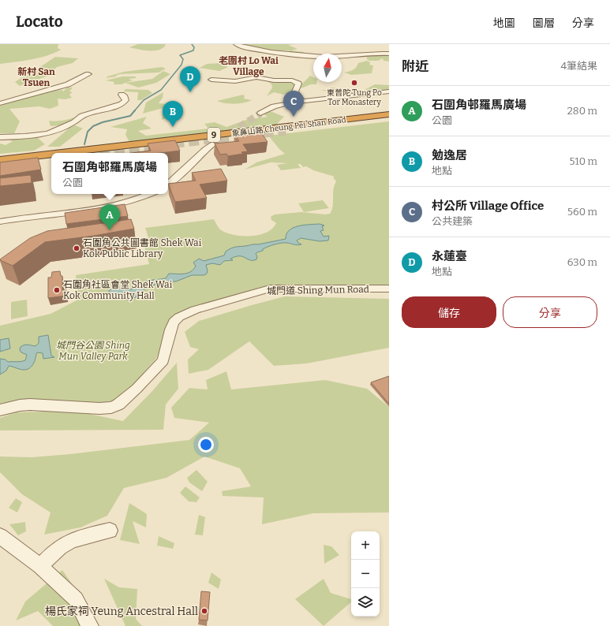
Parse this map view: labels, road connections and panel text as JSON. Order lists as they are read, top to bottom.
{
  "streets": {
    "highway": ["象鼻山路 Cheung Pei Shan Road", "9"],
    "street": ["城門道 Shing Mun Road"]
  },
  "districts": ["老圍村 Lo Wai Village", "新村 San Tsuen"],
  "parks": ["城門谷公園 Shing Mun Valley Park"],
  "places": [
    "東普陀 Tung Po Tor Monastery",
    "石圍角公共圖書館 Shek Wai Kok Public Library",
    "石圍角社區會堂 Shek Wai Kok Community Hall",
    "楊氏家祠 Yeung Ancestral Hall"
  ],
  "north": "top",
  "page": {
    "header": "Locato",
    "nav": ["地圖", "圖層", "分享"],
    "heading": ["附近", "4筆結果"],
    "pins": [
      "D",
      "C",
      "B",
      "A"
    ],
    "list": [
      {
        "mark": "A",
        "name": "石圍角邨羅馬廣場",
        "note": "公園",
        "value": "280 m"
      },
      {
        "mark": "B",
        "name": "勉逸居",
        "note": "地點",
        "value": "510 m"
      },
      {
        "mark": "C",
        "name": "村公所 Village Office",
        "note": "公共建築",
        "value": "560 m"
      },
      {
        "mark": "D",
        "name": "永蓮臺",
        "note": "地點",
        "value": "630 m"
      }
    ],
    "popup": ["石圍角邨羅馬廣場", "公園"],
    "buttons": ["儲存", "分享"],
    "map_buttons": ["+", "−"]
  }
}
